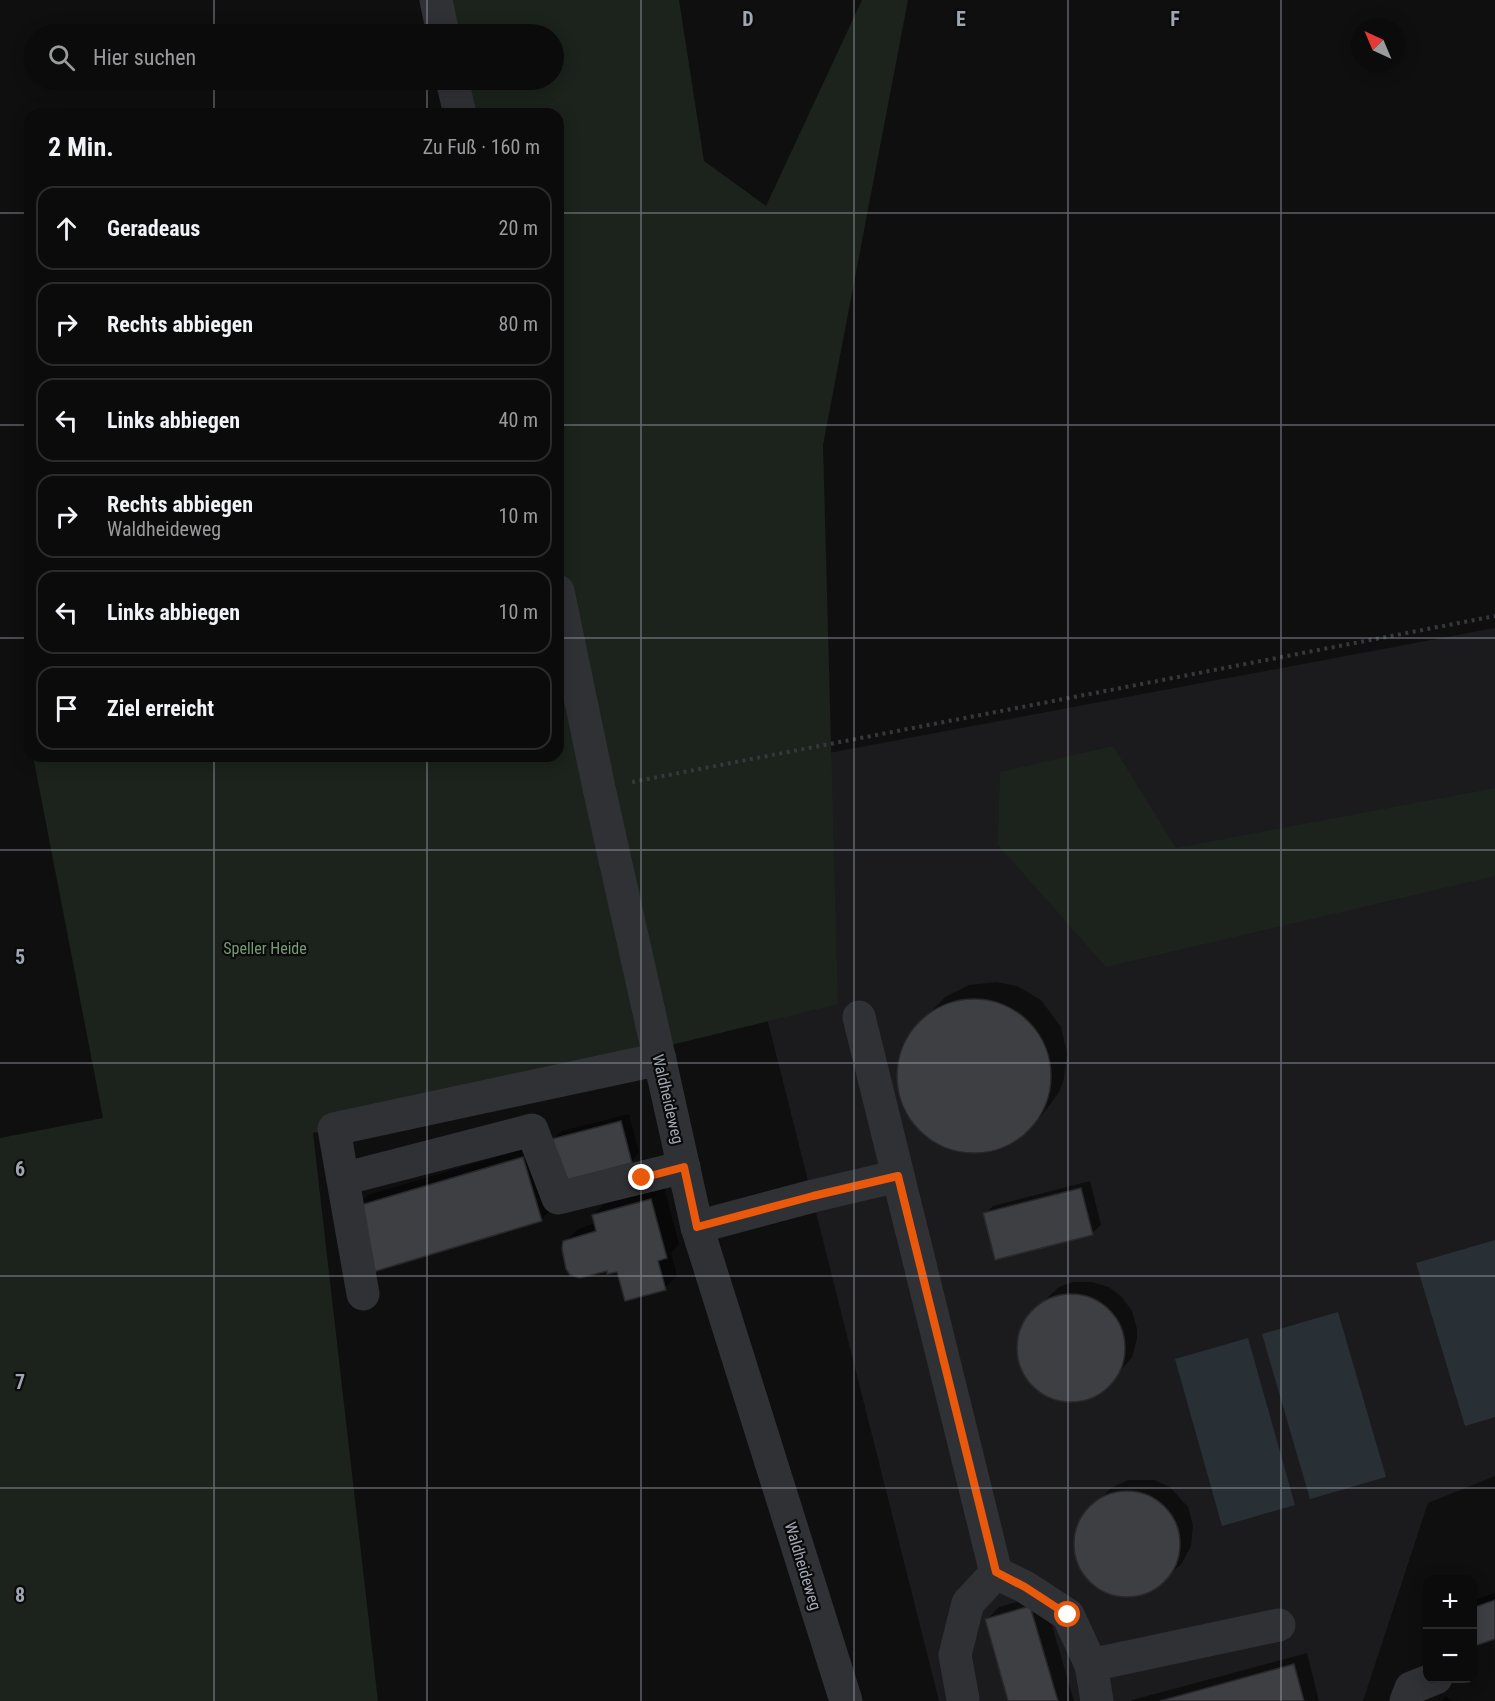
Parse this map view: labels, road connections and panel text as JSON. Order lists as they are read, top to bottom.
{
  "streets": {
    "street": ["Waldheideweg"]
  },
  "parks": ["Speller Heide"],
  "north": "top left",
  "page": {
    "search": "Hier suchen",
    "heading": ["2 Min.", "Zu Fuß · 160 m"],
    "list": [
      ["Geradeaus", "20 m"],
      ["Rechts abbiegen", "80 m"],
      ["Links abbiegen", "40 m"],
      ["Rechts abbiegen", "Waldheideweg", "10 m"],
      ["Links abbiegen", "10 m"],
      "Ziel erreicht"
    ],
    "map_buttons": ["+", "−"]
  },
  "grid": {
    "columns": ["D", "E", "F"],
    "rows": [
      "5",
      "6",
      "7",
      "8"
    ]
  }
}
